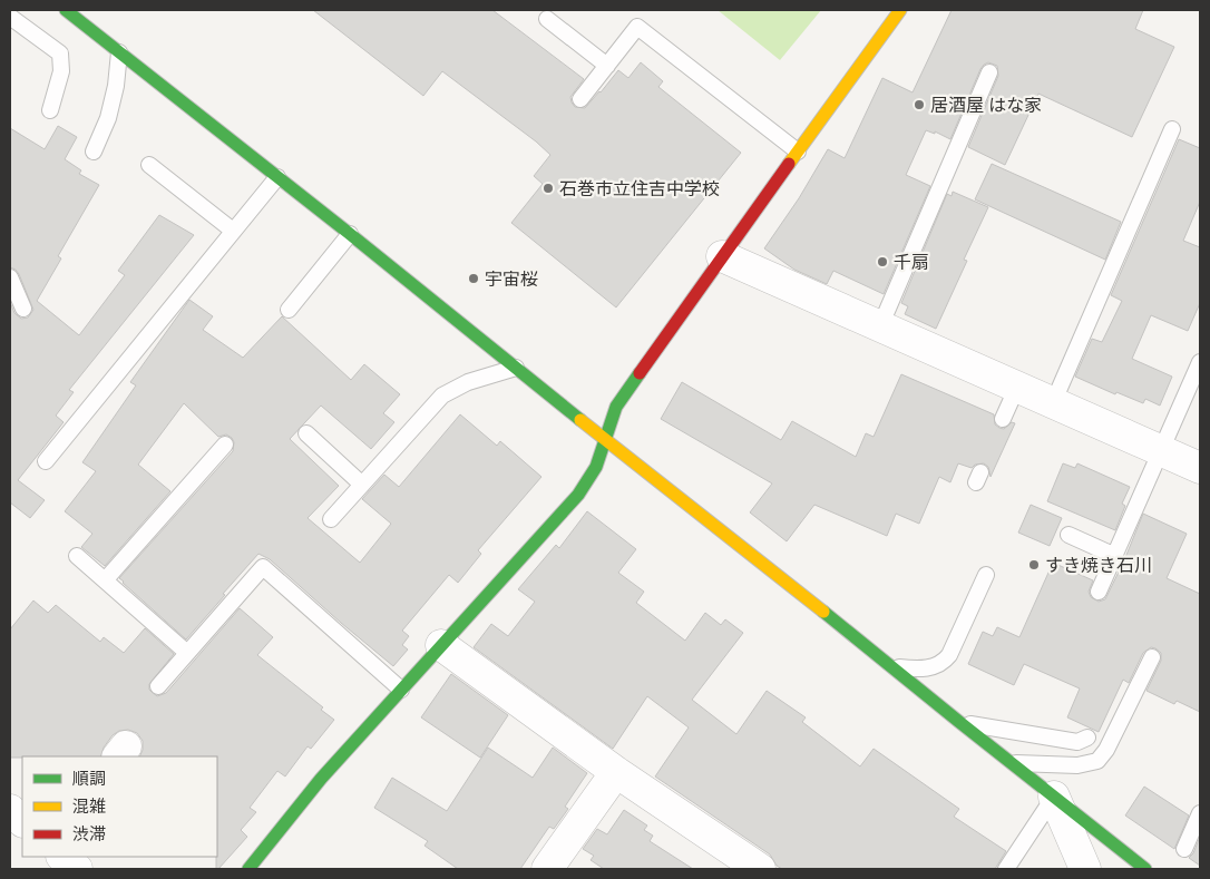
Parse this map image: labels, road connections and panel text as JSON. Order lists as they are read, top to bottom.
{
  "places": [
    "居酒屋 はな家",
    "石巻市立住吉中学校",
    "千扇",
    "宇宙桜",
    "すき焼き石川"
  ],
  "legend": ["順調", "混雑", "渋滞"]
}
